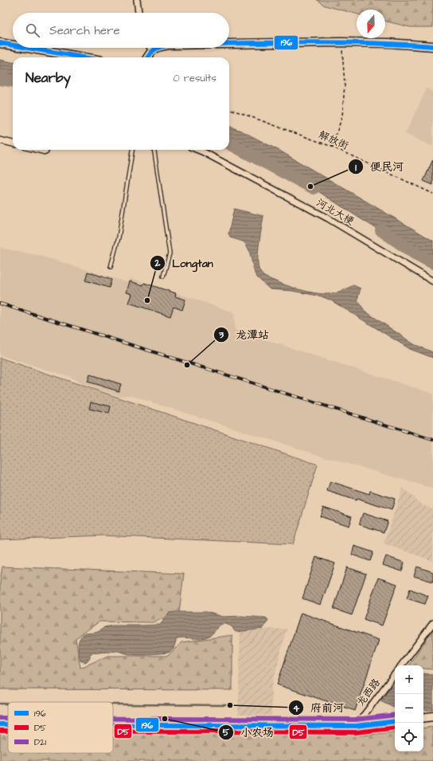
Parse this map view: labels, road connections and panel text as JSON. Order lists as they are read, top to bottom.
{
  "streets": {
    "street": ["河北大梗", "龙西路"],
    "path": ["解放街"]
  },
  "places": [
    "便民河",
    "Longtan",
    "龙潭站",
    "府前河",
    "小农场"
  ],
  "lines": ["transit line 196", "transit line D21", "transit line D5"],
  "legend": ["196", "D5", "D21"],
  "north": "bottom",
  "page": {
    "search": "Search here",
    "heading": ["Nearby", "0 results"],
    "map_buttons": ["+", "−"]
  }
}
